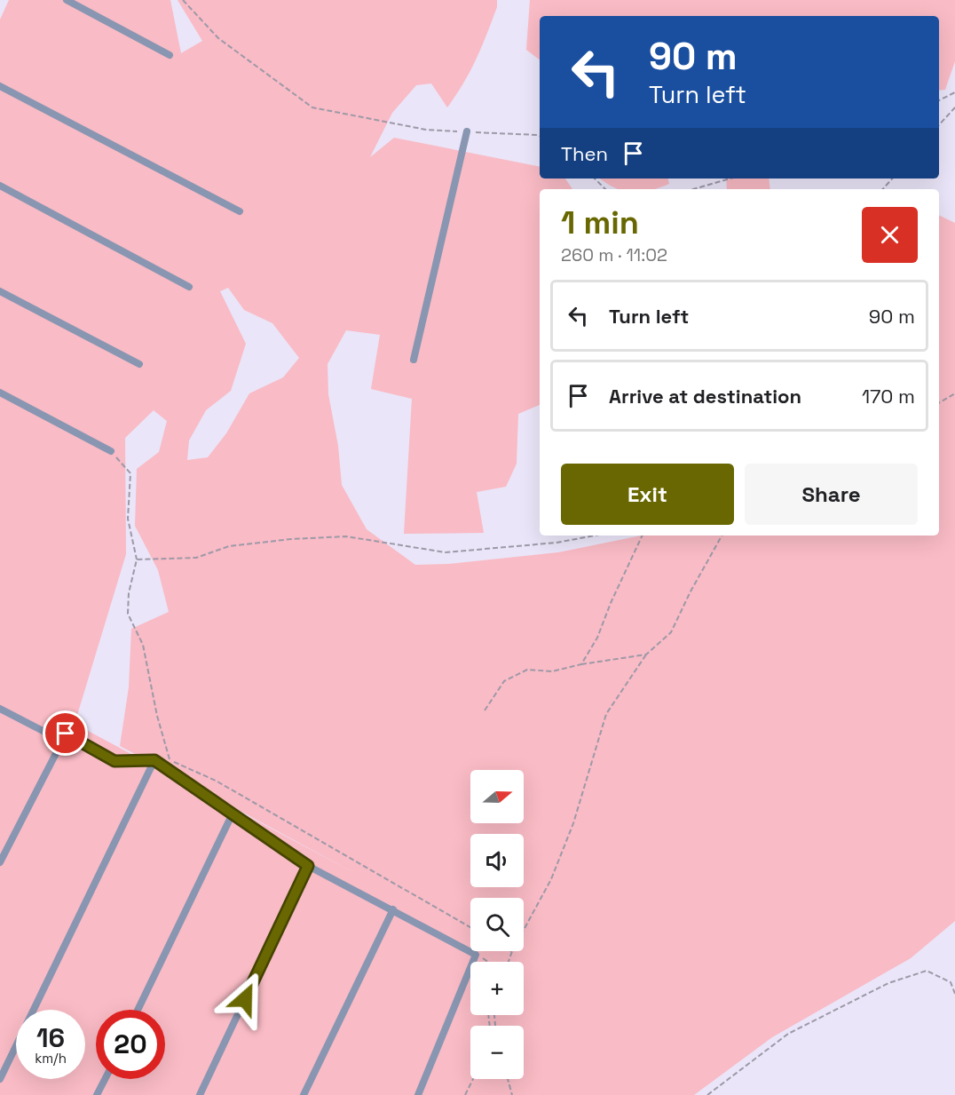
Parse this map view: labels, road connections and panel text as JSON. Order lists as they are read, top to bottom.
{
  "north": "right",
  "page": {
    "turn": ["90 m", "Turn left"],
    "then": "Then",
    "heading": ["1 min", "260 m · 11:02"],
    "list": [
      {
        "name": "Turn left",
        "value": "90 m"
      },
      {
        "name": "Arrive at destination",
        "value": "170 m"
      }
    ],
    "buttons": ["Exit", "Share"],
    "map_buttons": ["+", "−"],
    "speed": "16 km/h",
    "limit": "20"
  }
}
